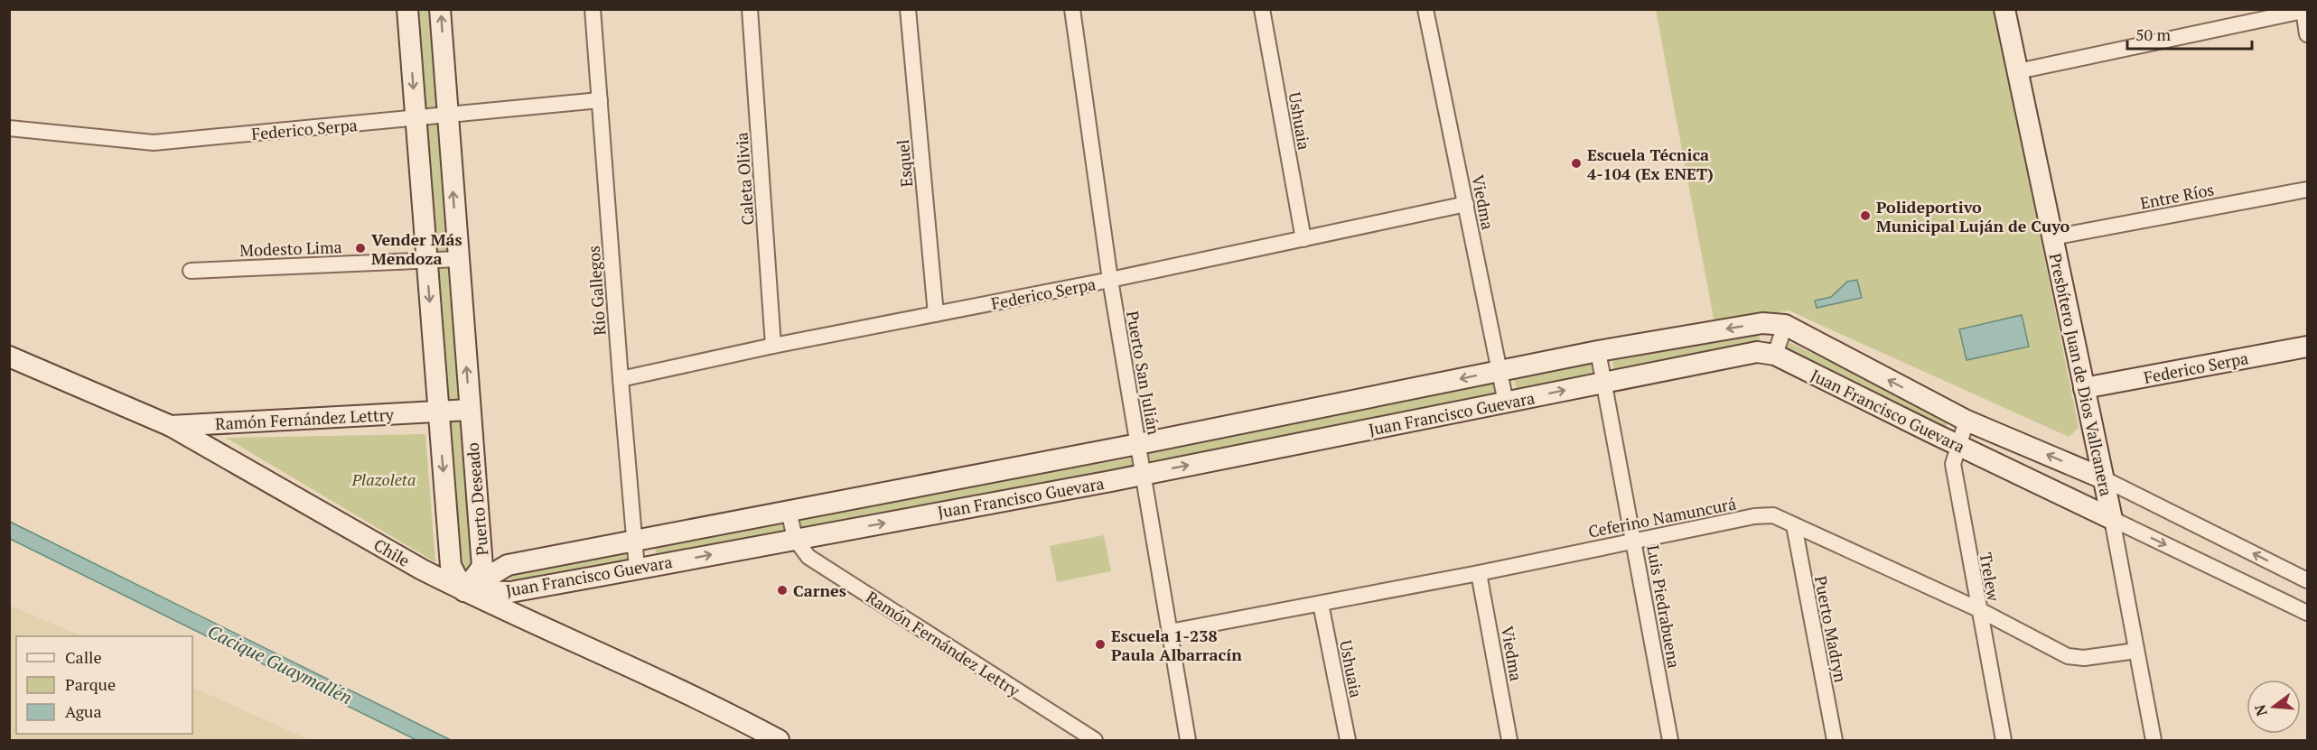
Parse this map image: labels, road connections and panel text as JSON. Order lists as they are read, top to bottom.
{
  "streets": {
    "street": [
      "Ushuaia",
      "Federico Serpa",
      "Esquel",
      "Caleta Olivia",
      "Entre Ríos",
      "Viedma",
      "Modesto Lima",
      "Río Gallegos",
      "Puerto San Julián",
      "Presbítero Juan de Dios Vallcanera",
      "Juan Francisco Guevara",
      "Ramón Fernández Lettry",
      "Puerto Deseado",
      "Ceferino Namuncurá",
      "Chile",
      "Trelew",
      "Luis Piedrabuena",
      "Puerto Madryn"
    ]
  },
  "crossings": [
    ["Ushuaia", "Federico Serpa"],
    ["Ushuaia", "Ceferino Namuncurá"],
    ["Federico Serpa", "Esquel"],
    ["Federico Serpa", "Caleta Olivia"],
    ["Federico Serpa", "Viedma"],
    ["Federico Serpa", "Río Gallegos"],
    ["Federico Serpa", "Puerto San Julián"],
    ["Federico Serpa", "Presbítero Juan de Dios Vallcanera"],
    ["Federico Serpa", "Puerto Deseado"],
    ["Entre Ríos", "Presbítero Juan de Dios Vallcanera"],
    ["Viedma", "Juan Francisco Guevara"],
    ["Viedma", "Ceferino Namuncurá"],
    ["Modesto Lima", "Puerto Deseado"],
    ["Río Gallegos", "Juan Francisco Guevara"],
    ["Puerto San Julián", "Juan Francisco Guevara"],
    ["Puerto San Julián", "Ceferino Namuncurá"],
    ["Presbítero Juan de Dios Vallcanera", "Juan Francisco Guevara"],
    ["Presbítero Juan de Dios Vallcanera", "Ceferino Namuncurá"],
    ["Juan Francisco Guevara", "Ramón Fernández Lettry"],
    ["Juan Francisco Guevara", "Puerto Deseado"],
    ["Juan Francisco Guevara", "Chile"],
    ["Juan Francisco Guevara", "Trelew"],
    ["Juan Francisco Guevara", "Luis Piedrabuena"],
    ["Ramón Fernández Lettry", "Puerto Deseado"],
    ["Ramón Fernández Lettry", "Chile"],
    ["Puerto Deseado", "Chile"],
    ["Ceferino Namuncurá", "Trelew"],
    ["Ceferino Namuncurá", "Luis Piedrabuena"],
    ["Ceferino Namuncurá", "Puerto Madryn"]
  ],
  "water": ["Cacique Guaymallén"],
  "parks": ["Plazoleta"],
  "places": [
    "Escuela Técnica 4-104 (Ex ENET)",
    "Polideportivo Municipal Luján de Cuyo",
    "Vender Más Mendoza",
    "Carnes",
    "Escuela 1-238 Paula Albarracín"
  ],
  "legend": ["Calle", "Parque", "Agua"],
  "scale_bar": "50 m",
  "north": "left"
}
